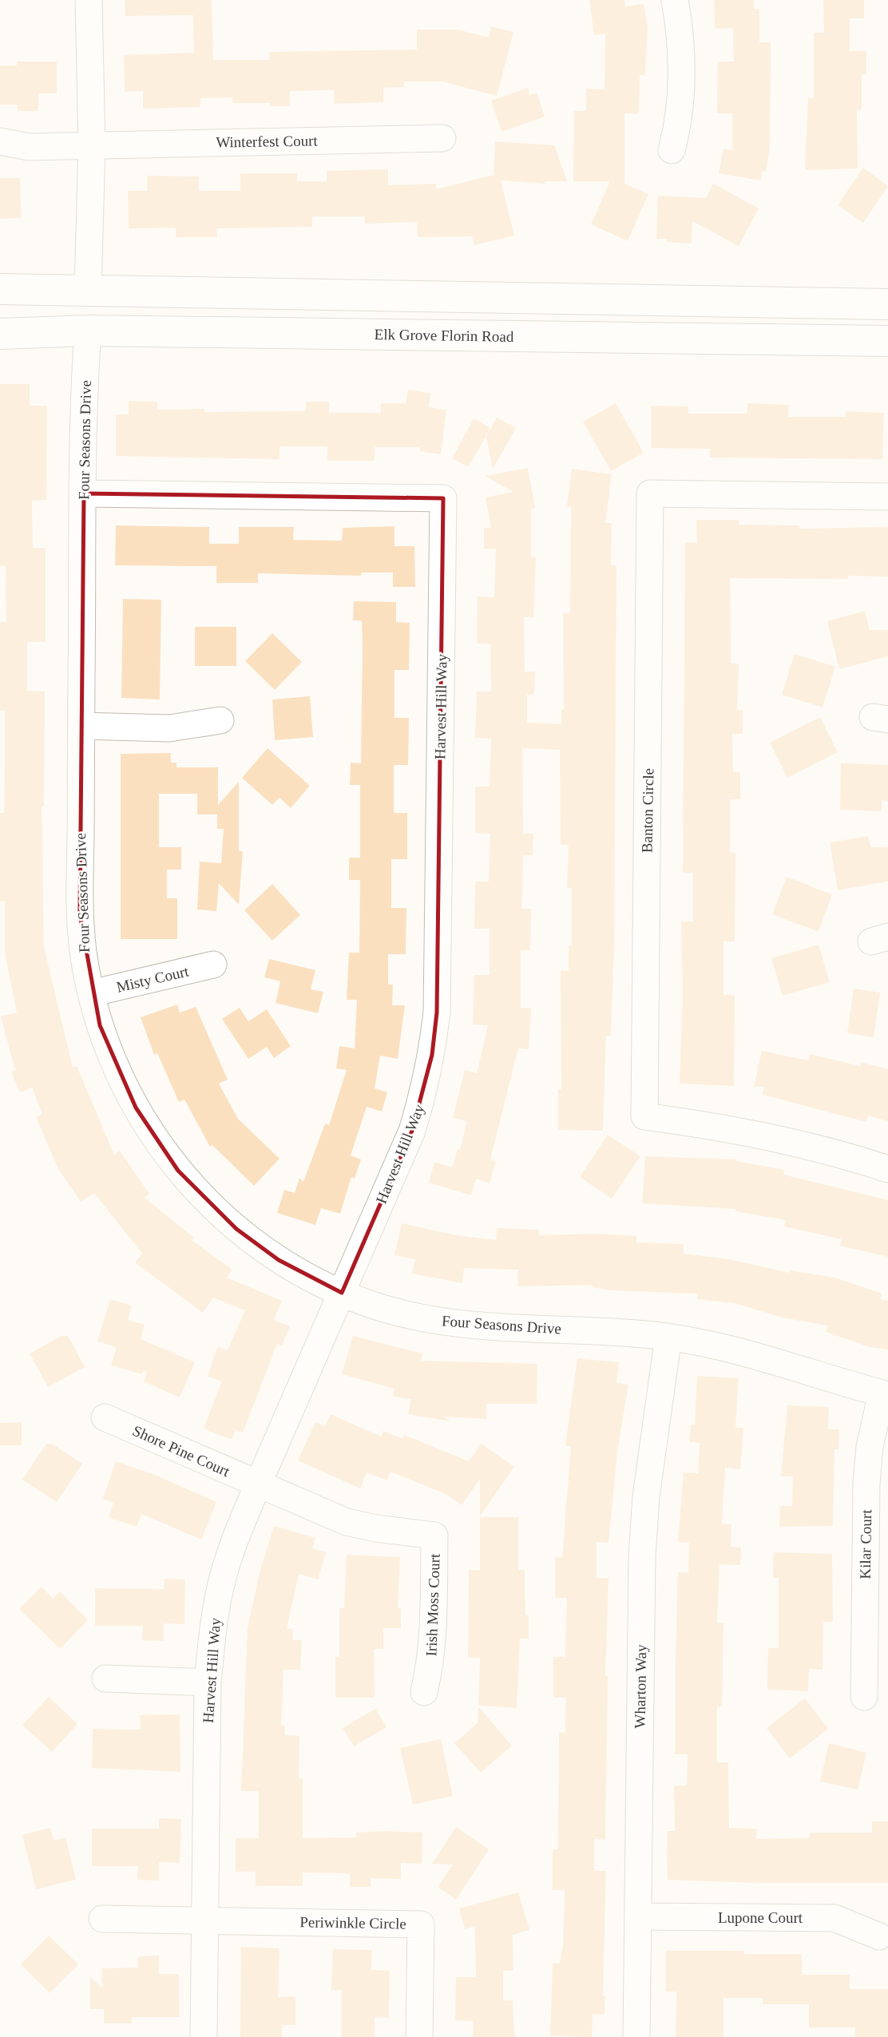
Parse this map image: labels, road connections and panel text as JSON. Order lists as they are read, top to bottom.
{
  "streets": {
    "main road": ["Elk Grove Florin Road"],
    "street": [
      "Winterfest Court",
      "Four Seasons Drive",
      "Harvest Hill Way",
      "Banton Circle",
      "Misty Court",
      "Shore Pine Court",
      "Kilar Court",
      "Irish Moss Court",
      "Wharton Way",
      "Lupone Court",
      "Periwinkle Circle"
    ]
  },
  "crossings": [
    ["Elk Grove Florin Road", "Four Seasons Drive"],
    ["Four Seasons Drive", "Harvest Hill Way"],
    ["Four Seasons Drive", "Misty Court"],
    ["Four Seasons Drive", "Kilar Court"],
    ["Four Seasons Drive", "Wharton Way"],
    ["Harvest Hill Way", "Shore Pine Court"],
    ["Harvest Hill Way", "Irish Moss Court"],
    ["Harvest Hill Way", "Periwinkle Circle"],
    ["Shore Pine Court", "Irish Moss Court"],
    ["Wharton Way", "Lupone Court"]
  ]
}
